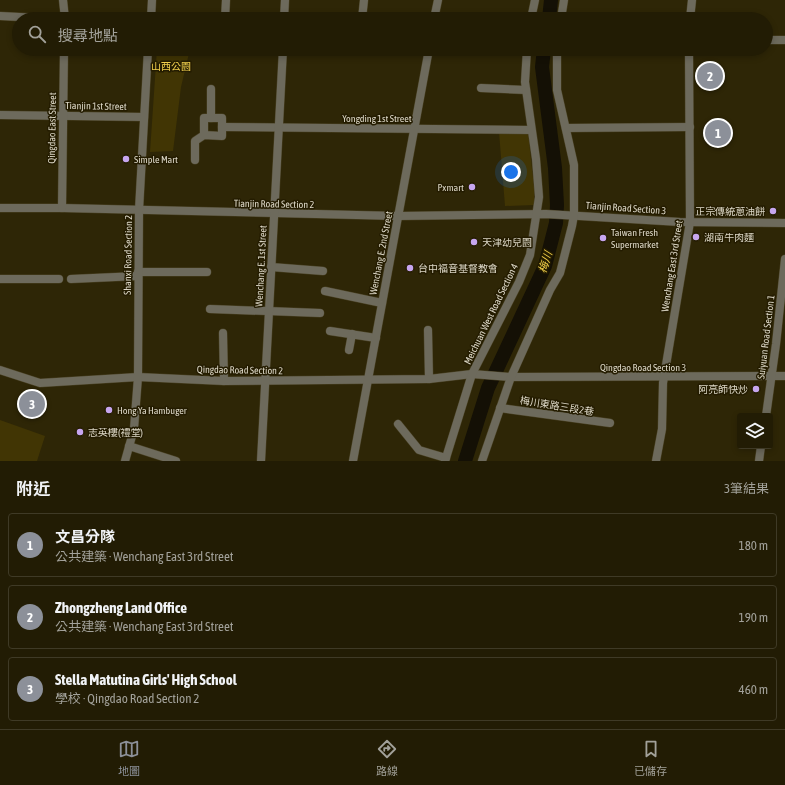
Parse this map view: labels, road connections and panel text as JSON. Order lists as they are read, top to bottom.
{
  "streets": {
    "street": [
      "Tianjin 1st Street",
      "Yongding 1st Street",
      "Qingdao East Street",
      "Tianjin Road Section 2",
      "Tianjin Road Section 3",
      "Wenchang E. 2nd Street",
      "Shanxi Road Section 2",
      "Wenchang E. 1st Street",
      "Wenchang East 3rd Street",
      "Meichuan West Road Section 4",
      "Suiyuan Road Section 1",
      "Qingdao Road Section 3",
      "Qingdao Road Section 2",
      "梅川東路三段2巷"
    ]
  },
  "crossings": [
    ["Tianjin 1st Street", "Qingdao East Street"],
    ["Tianjin 1st Street", "Shanxi Road Section 2"],
    ["Yongding 1st Street", "Wenchang E. 2nd Street"],
    ["Yongding 1st Street", "Wenchang E. 1st Street"],
    ["Yongding 1st Street", "Meichuan West Road Section 4"],
    ["Qingdao East Street", "Tianjin Road Section 2"],
    ["Tianjin Road Section 2", "Tianjin Road Section 3"],
    ["Tianjin Road Section 2", "Wenchang E. 2nd Street"],
    ["Tianjin Road Section 2", "Shanxi Road Section 2"],
    ["Tianjin Road Section 2", "Wenchang E. 1st Street"],
    ["Tianjin Road Section 2", "Meichuan West Road Section 4"],
    ["Tianjin Road Section 3", "Wenchang East 3rd Street"],
    ["Wenchang E. 2nd Street", "Qingdao Road Section 2"],
    ["Shanxi Road Section 2", "Qingdao Road Section 2"],
    ["Wenchang E. 1st Street", "Qingdao Road Section 2"],
    ["Wenchang East 3rd Street", "Qingdao Road Section 3"],
    ["Meichuan West Road Section 4", "Qingdao Road Section 2"],
    ["Suiyuan Road Section 1", "Qingdao Road Section 3"],
    ["Qingdao Road Section 3", "Qingdao Road Section 2"]
  ],
  "water": ["梅川"],
  "parks": ["山西公園"],
  "places": [
    "Simple Mart",
    "Pxmart",
    "正宗傳統蔥油餅",
    "湖南牛肉麵",
    "Taiwan Fresh Supermarket",
    "天津幼兒園",
    "台中福音基督教會",
    "阿亮師快炒",
    "Hong Ya Hambuger",
    "志英樓(禮堂)"
  ],
  "page": {
    "search": "搜尋地點",
    "pins": ["2", "1", "3"],
    "heading": ["附近", "3筆結果"],
    "list": [
      {
        "mark": "1",
        "name": "文昌分隊",
        "note": "公共建築 · Wenchang East 3rd Street",
        "value": "180 m"
      },
      {
        "mark": "2",
        "name": "Zhongzheng Land Office",
        "note": "公共建築 · Wenchang East 3rd Street",
        "value": "190 m"
      },
      {
        "mark": "3",
        "name": "Stella Matutina Girls' High School",
        "note": "學校 · Qingdao Road Section 2",
        "value": "460 m"
      }
    ],
    "nav": ["地圖", "路線", "已儲存"]
  }
}
